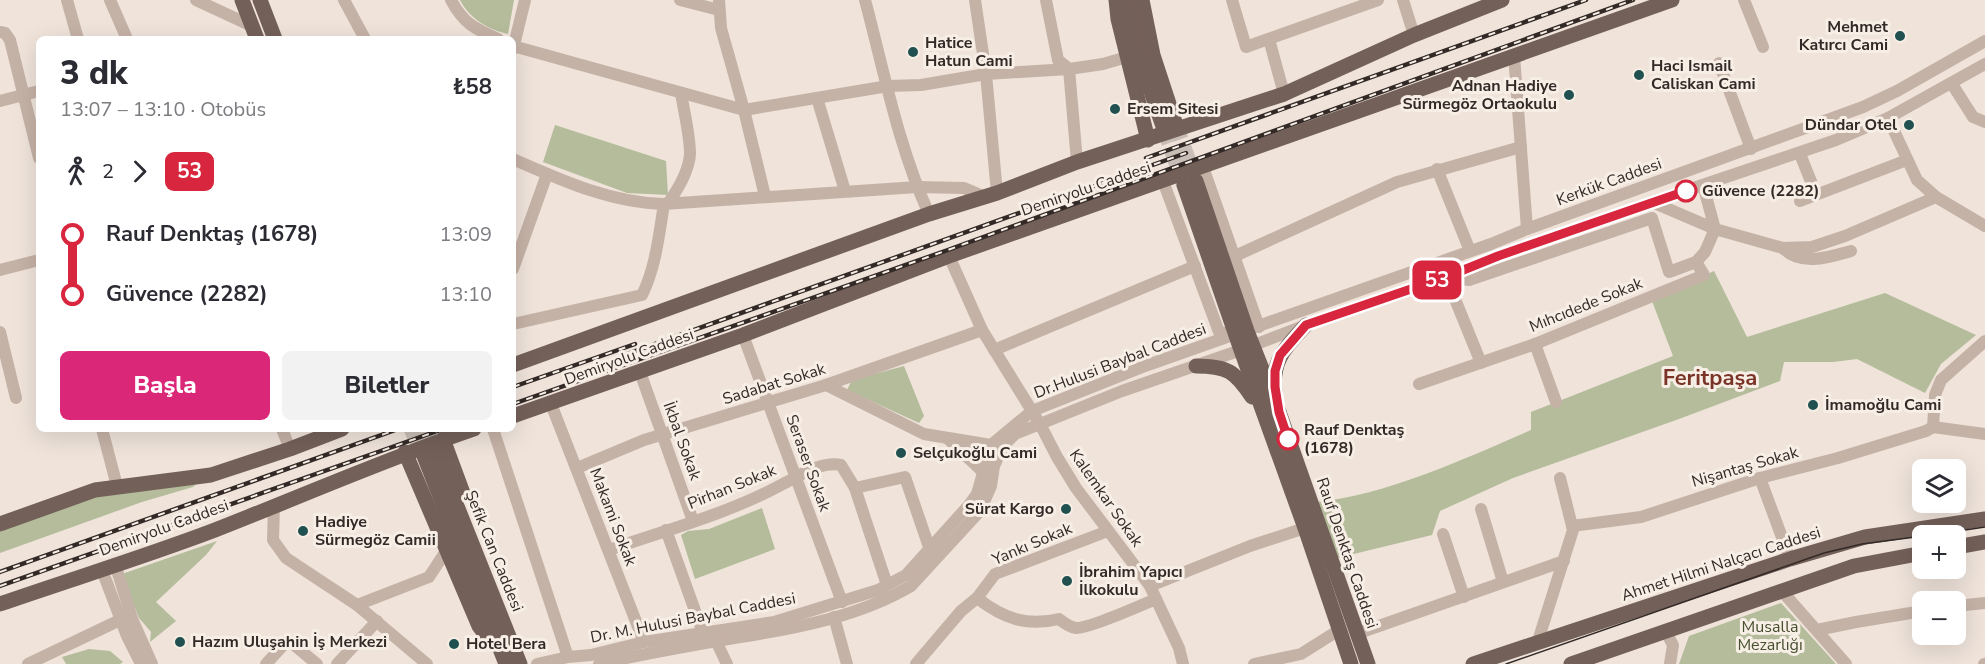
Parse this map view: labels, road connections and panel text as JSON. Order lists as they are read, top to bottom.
{
  "streets": {
    "main road": [
      "Demiryolu Caddesi",
      "Şefik Can Caddesi",
      "Rauf Denktaş Caddesi",
      "Ahmet Hilmi Nalçacı Caddesi"
    ],
    "street": [
      "Kerkük Caddesi",
      "Mıhcıdede Sokak",
      "Dr.Hulusi Baybal Caddesi",
      "Sadabat Sokak",
      "İkbal Sokak",
      "Seraser Sokak",
      "Nişantaş Sokak",
      "Pirhan Sokak",
      "Kalemkar Sokak",
      "Makami Sokak",
      "Yankı Sokak",
      "Dr. M. Hulusi Baybal Caddesi"
    ]
  },
  "crossings": [
    ["Kerkük Caddesi", "Dr.Hulusi Baybal Caddesi"],
    ["Kerkük Caddesi", "Rauf Denktaş Caddesi"],
    ["Demiryolu Caddesi", "İkbal Sokak"],
    ["Demiryolu Caddesi", "Seraser Sokak"],
    ["Demiryolu Caddesi", "Kalemkar Sokak"],
    ["Demiryolu Caddesi", "Makami Sokak"],
    ["Demiryolu Caddesi", "Şefik Can Caddesi"],
    ["Dr.Hulusi Baybal Caddesi", "Kalemkar Sokak"],
    ["Dr.Hulusi Baybal Caddesi", "Rauf Denktaş Caddesi"],
    ["Dr.Hulusi Baybal Caddesi", "Dr. M. Hulusi Baybal Caddesi"],
    ["Sadabat Sokak", "İkbal Sokak"],
    ["Sadabat Sokak", "Seraser Sokak"],
    ["Sadabat Sokak", "Kalemkar Sokak"],
    ["Sadabat Sokak", "Makami Sokak"],
    ["İkbal Sokak", "Pirhan Sokak"],
    ["Seraser Sokak", "Pirhan Sokak"],
    ["Seraser Sokak", "Dr. M. Hulusi Baybal Caddesi"],
    ["Pirhan Sokak", "Makami Sokak"],
    ["Pirhan Sokak", "Dr. M. Hulusi Baybal Caddesi"],
    ["Kalemkar Sokak", "Yankı Sokak"],
    ["Makami Sokak", "Dr. M. Hulusi Baybal Caddesi"]
  ],
  "districts": ["Feritpaşa"],
  "parks": ["Musalla Mezarlığı"],
  "places": [
    "Mehmet Katırcı Cami",
    "Hatice Hatun Cami",
    "Haci Ismail Caliskan Cami",
    "Adnan Hadiye Sürmegöz Ortaokulu",
    "Ersem Sitesi",
    "Dündar Otel",
    "Güvence (2282)",
    "İmamoğlu Cami",
    "Rauf Denktaş (1678)",
    "Selçukoğlu Cami",
    "Sürat Kargo",
    "Hadiye Sürmegöz Camii",
    "İbrahim Yapıcı İlkokulu",
    "Hazım Uluşahin İş Merkezi",
    "Hotel Bera"
  ],
  "lines": ["bus line 53"],
  "page": {
    "on_map": "53",
    "heading": ["3 dk", "13:07 – 13:10 · Otobüs", "₺58"],
    "legs": ["2", "53"],
    "list": [
      {
        "name": "Rauf Denktaş (1678)",
        "value": "13:09"
      },
      {
        "name": "Güvence (2282)",
        "value": "13:10"
      }
    ],
    "buttons": ["Başla", "Biletler"],
    "map_buttons": ["+", "−"]
  }
}
